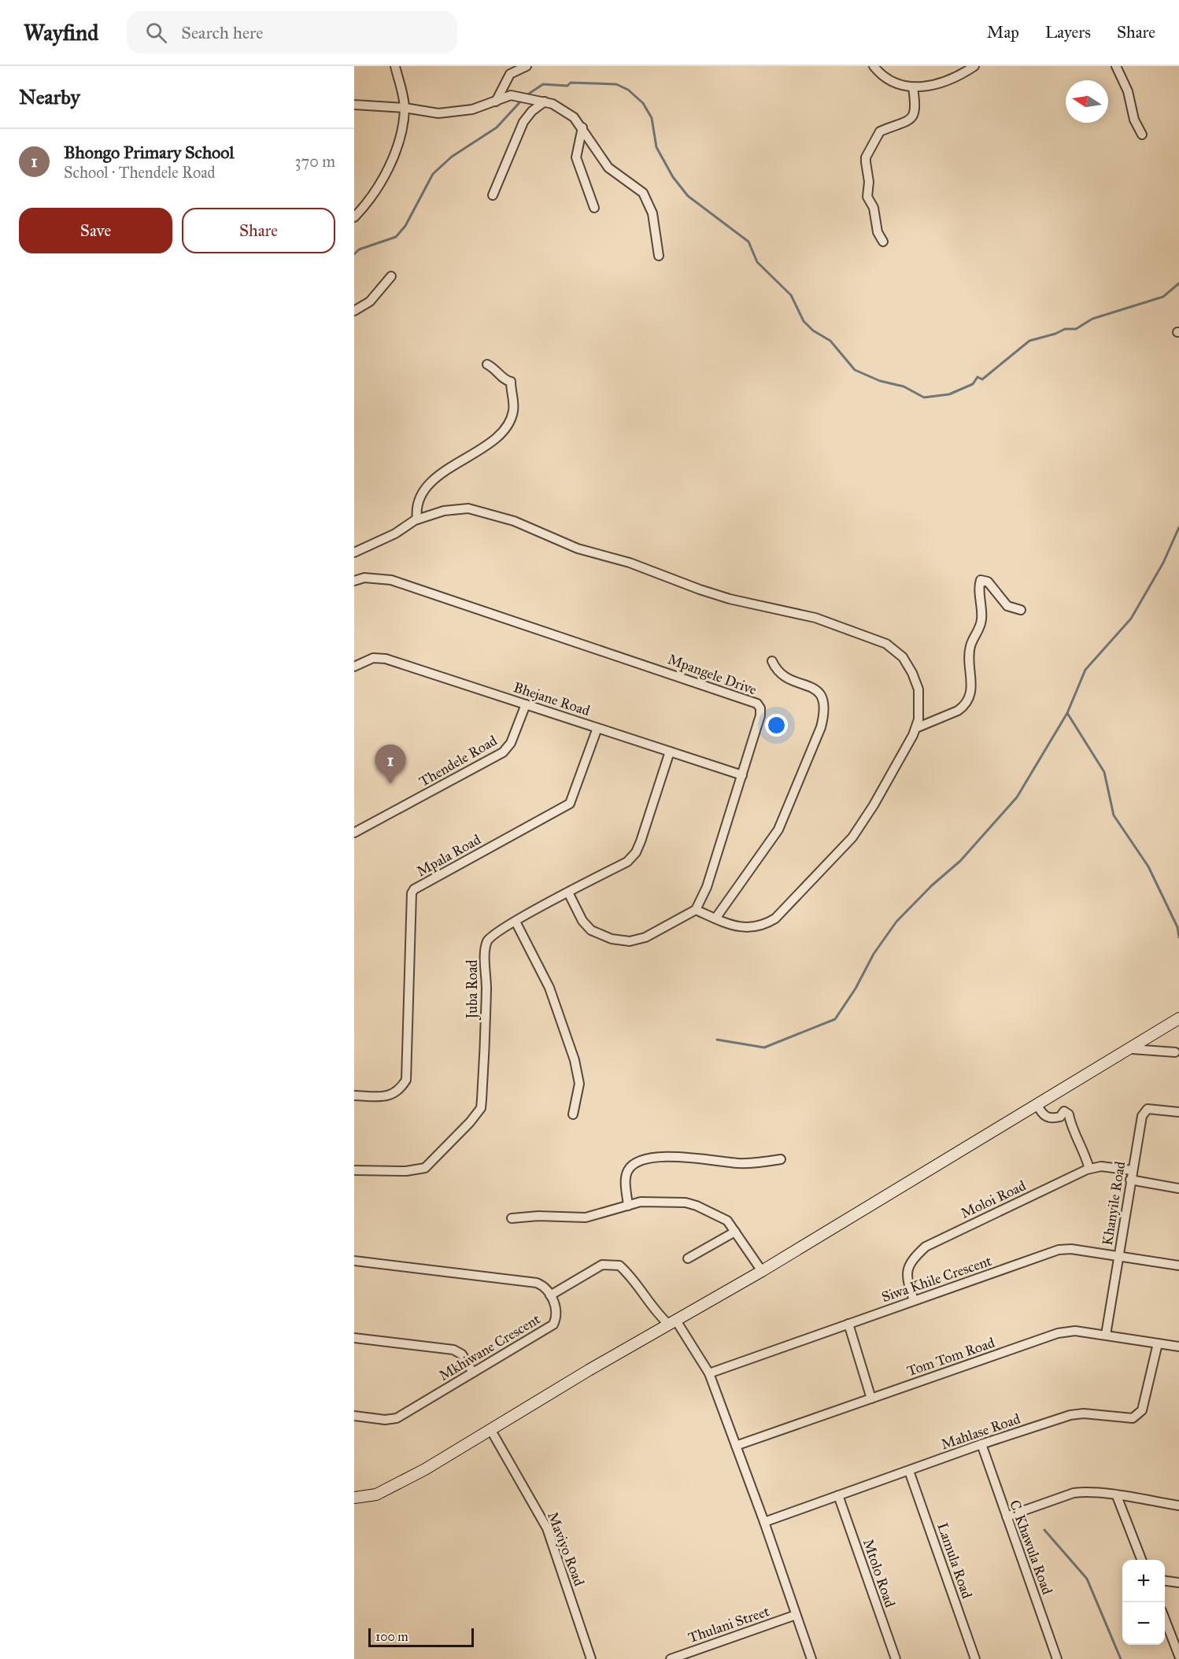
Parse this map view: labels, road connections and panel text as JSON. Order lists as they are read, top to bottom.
{
  "streets": {
    "street": [
      "Mpangele Drive",
      "Bhejane Road",
      "Thendele Road",
      "Mpala Road",
      "Juba Road",
      "Moloi Road",
      "Khanyile Road",
      "Siwa Khile Crescent",
      "Mkhiwane Crescent",
      "Tom Tom Road",
      "Mahlase Road",
      "C. Khawula Road",
      "Maviyo Road",
      "Lamula Road",
      "Mtolo Road",
      "Thulani Street"
    ]
  },
  "crossings": [
    ["Mpangele Drive", "Bhejane Road"],
    ["Bhejane Road", "Thendele Road"],
    ["Bhejane Road", "Mpala Road"],
    ["Bhejane Road", "Juba Road"],
    ["Moloi Road", "Khanyile Road"],
    ["Moloi Road", "Siwa Khile Crescent"],
    ["Khanyile Road", "Siwa Khile Crescent"],
    ["Khanyile Road", "Tom Tom Road"],
    ["Tom Tom Road", "Mahlase Road"],
    ["Mahlase Road", "C. Khawula Road"],
    ["Mahlase Road", "Lamula Road"],
    ["Mahlase Road", "Mtolo Road"]
  ],
  "scale_bar": "100 m",
  "north": "left",
  "page": {
    "header": "Wayfind",
    "search": "Search here",
    "nav": ["Map", "Layers", "Share"],
    "heading": "Nearby",
    "list": [
      {
        "mark": "1",
        "name": "Bhongo Primary School",
        "note": "School · Thendele Road",
        "value": "370 m"
      }
    ],
    "buttons": ["Save", "Share"],
    "pins": "1",
    "map_buttons": ["+", "−"],
    "scale": "100 m"
  }
}
